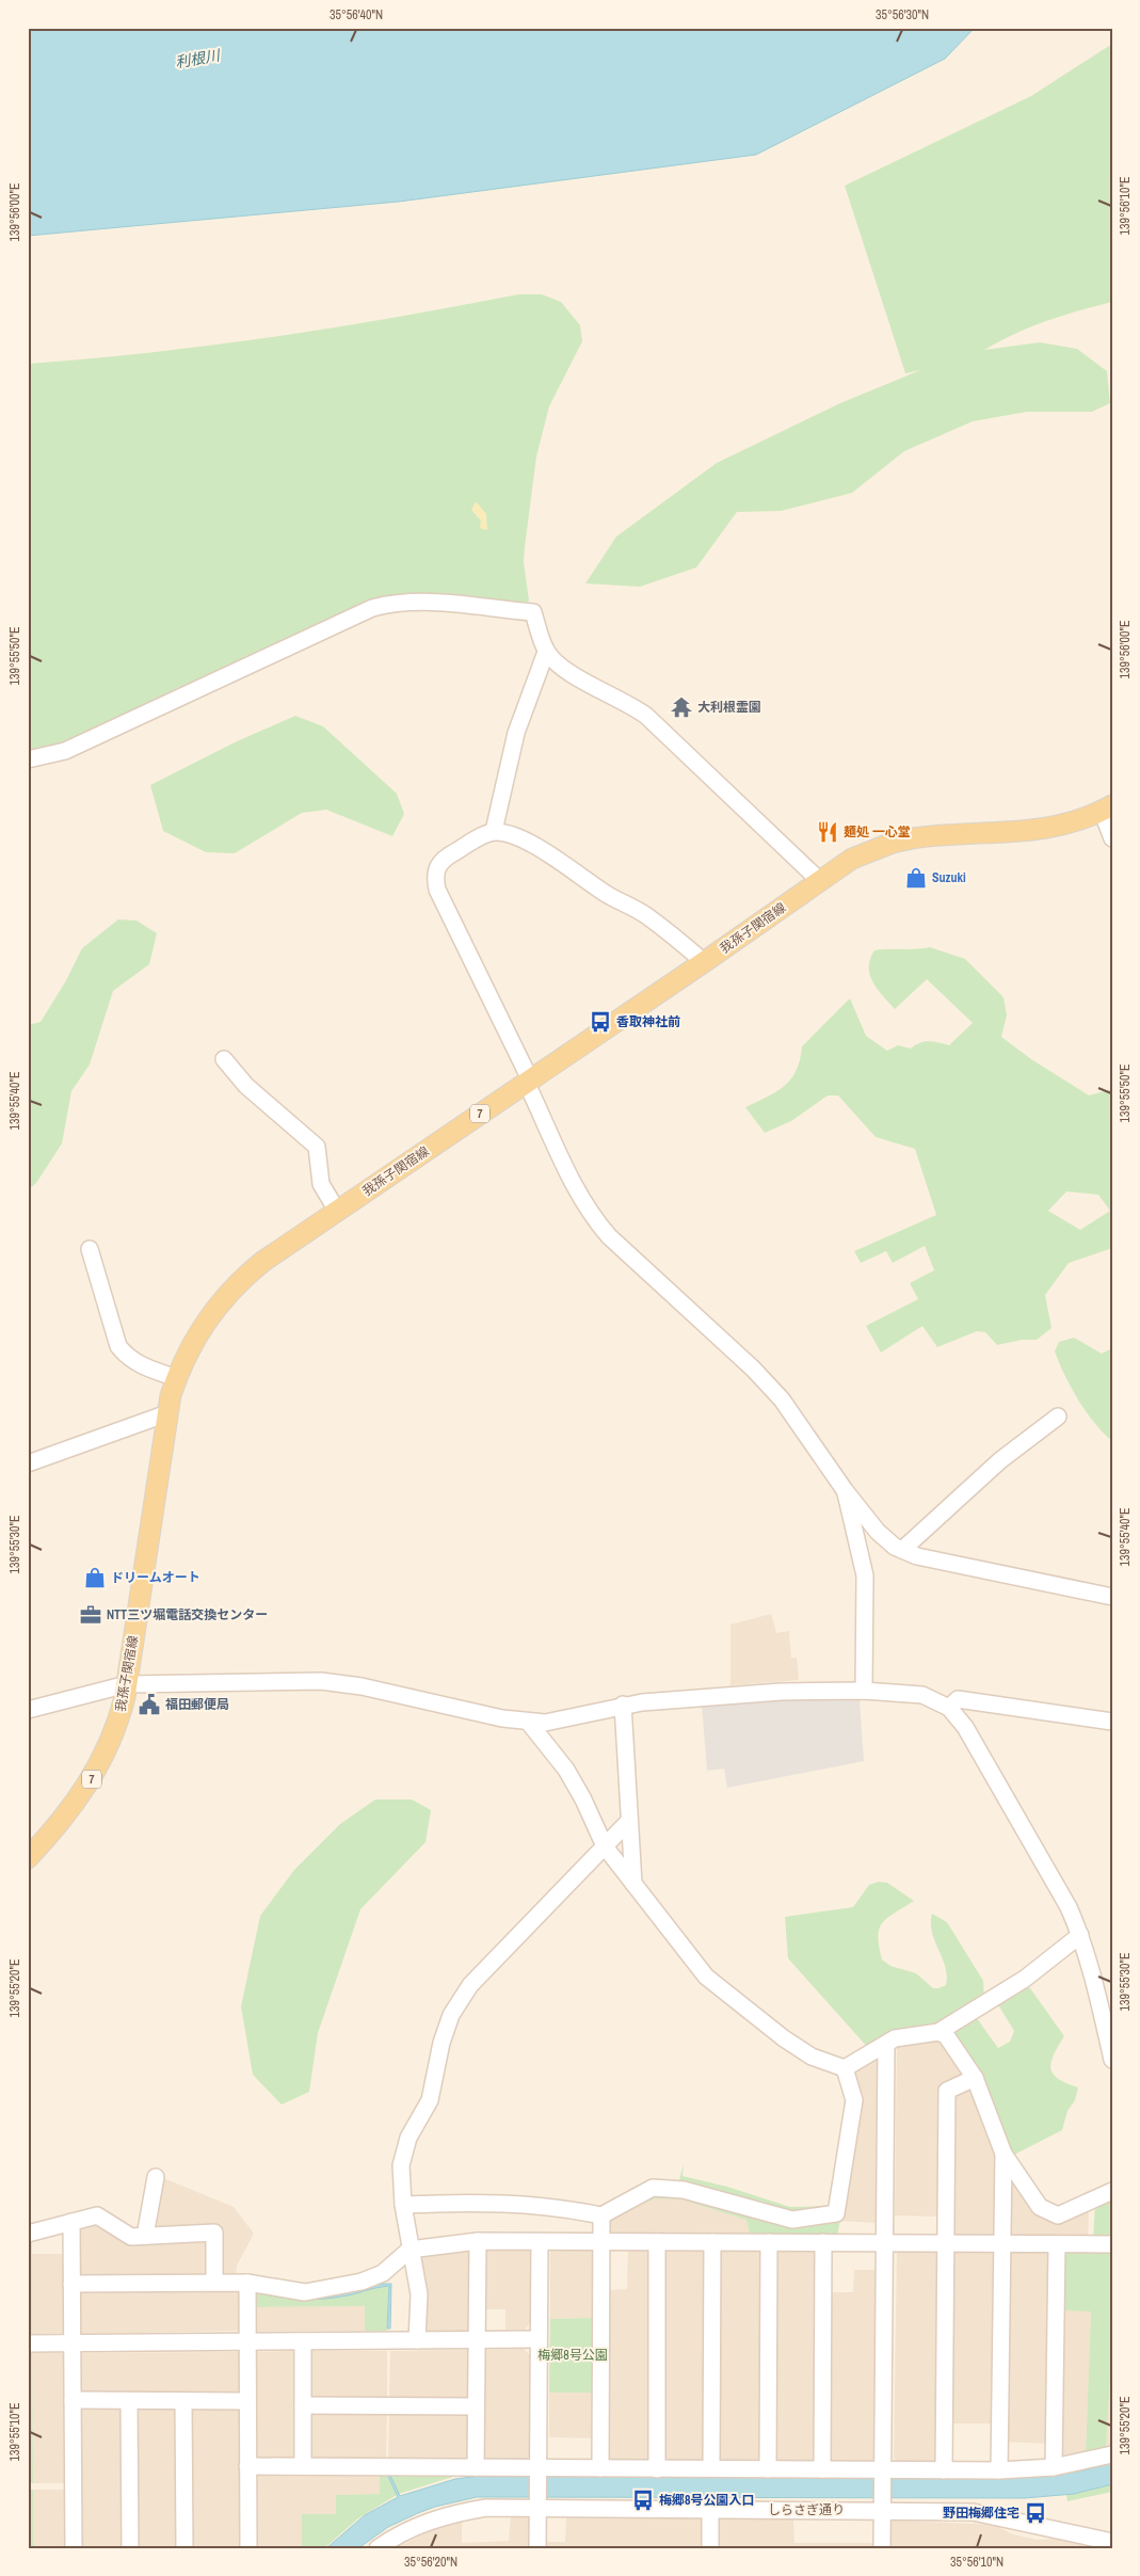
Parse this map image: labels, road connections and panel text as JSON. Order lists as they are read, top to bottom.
{
  "streets": {
    "main road": ["我孫子関宿線", "7"],
    "street": ["しらさぎ通り"]
  },
  "water": ["利根川"],
  "parks": ["梅郷8号公園"],
  "places": {
    "temple": ["大利根霊園"],
    "restaurant": ["麺処 一心堂"],
    "shop": ["Suzuki", "ドリームオート"],
    "bus stop": ["香取神社前", "梅郷8号公園入口", "野田梅郷住宅"],
    "office": ["NTT三ツ堀電話交換センター"],
    "public building": ["福田郵便局"]
  },
  "coordinates": [
    "35°56'40\"N",
    "35°56'30\"N",
    "139°56'10\"E",
    "139°56'00\"E",
    "139°55'50\"E",
    "139°55'40\"E",
    "139°55'30\"E",
    "139°55'20\"E",
    "139°55'10\"E",
    "35°56'20\"N",
    "35°56'10\"N"
  ]
}
